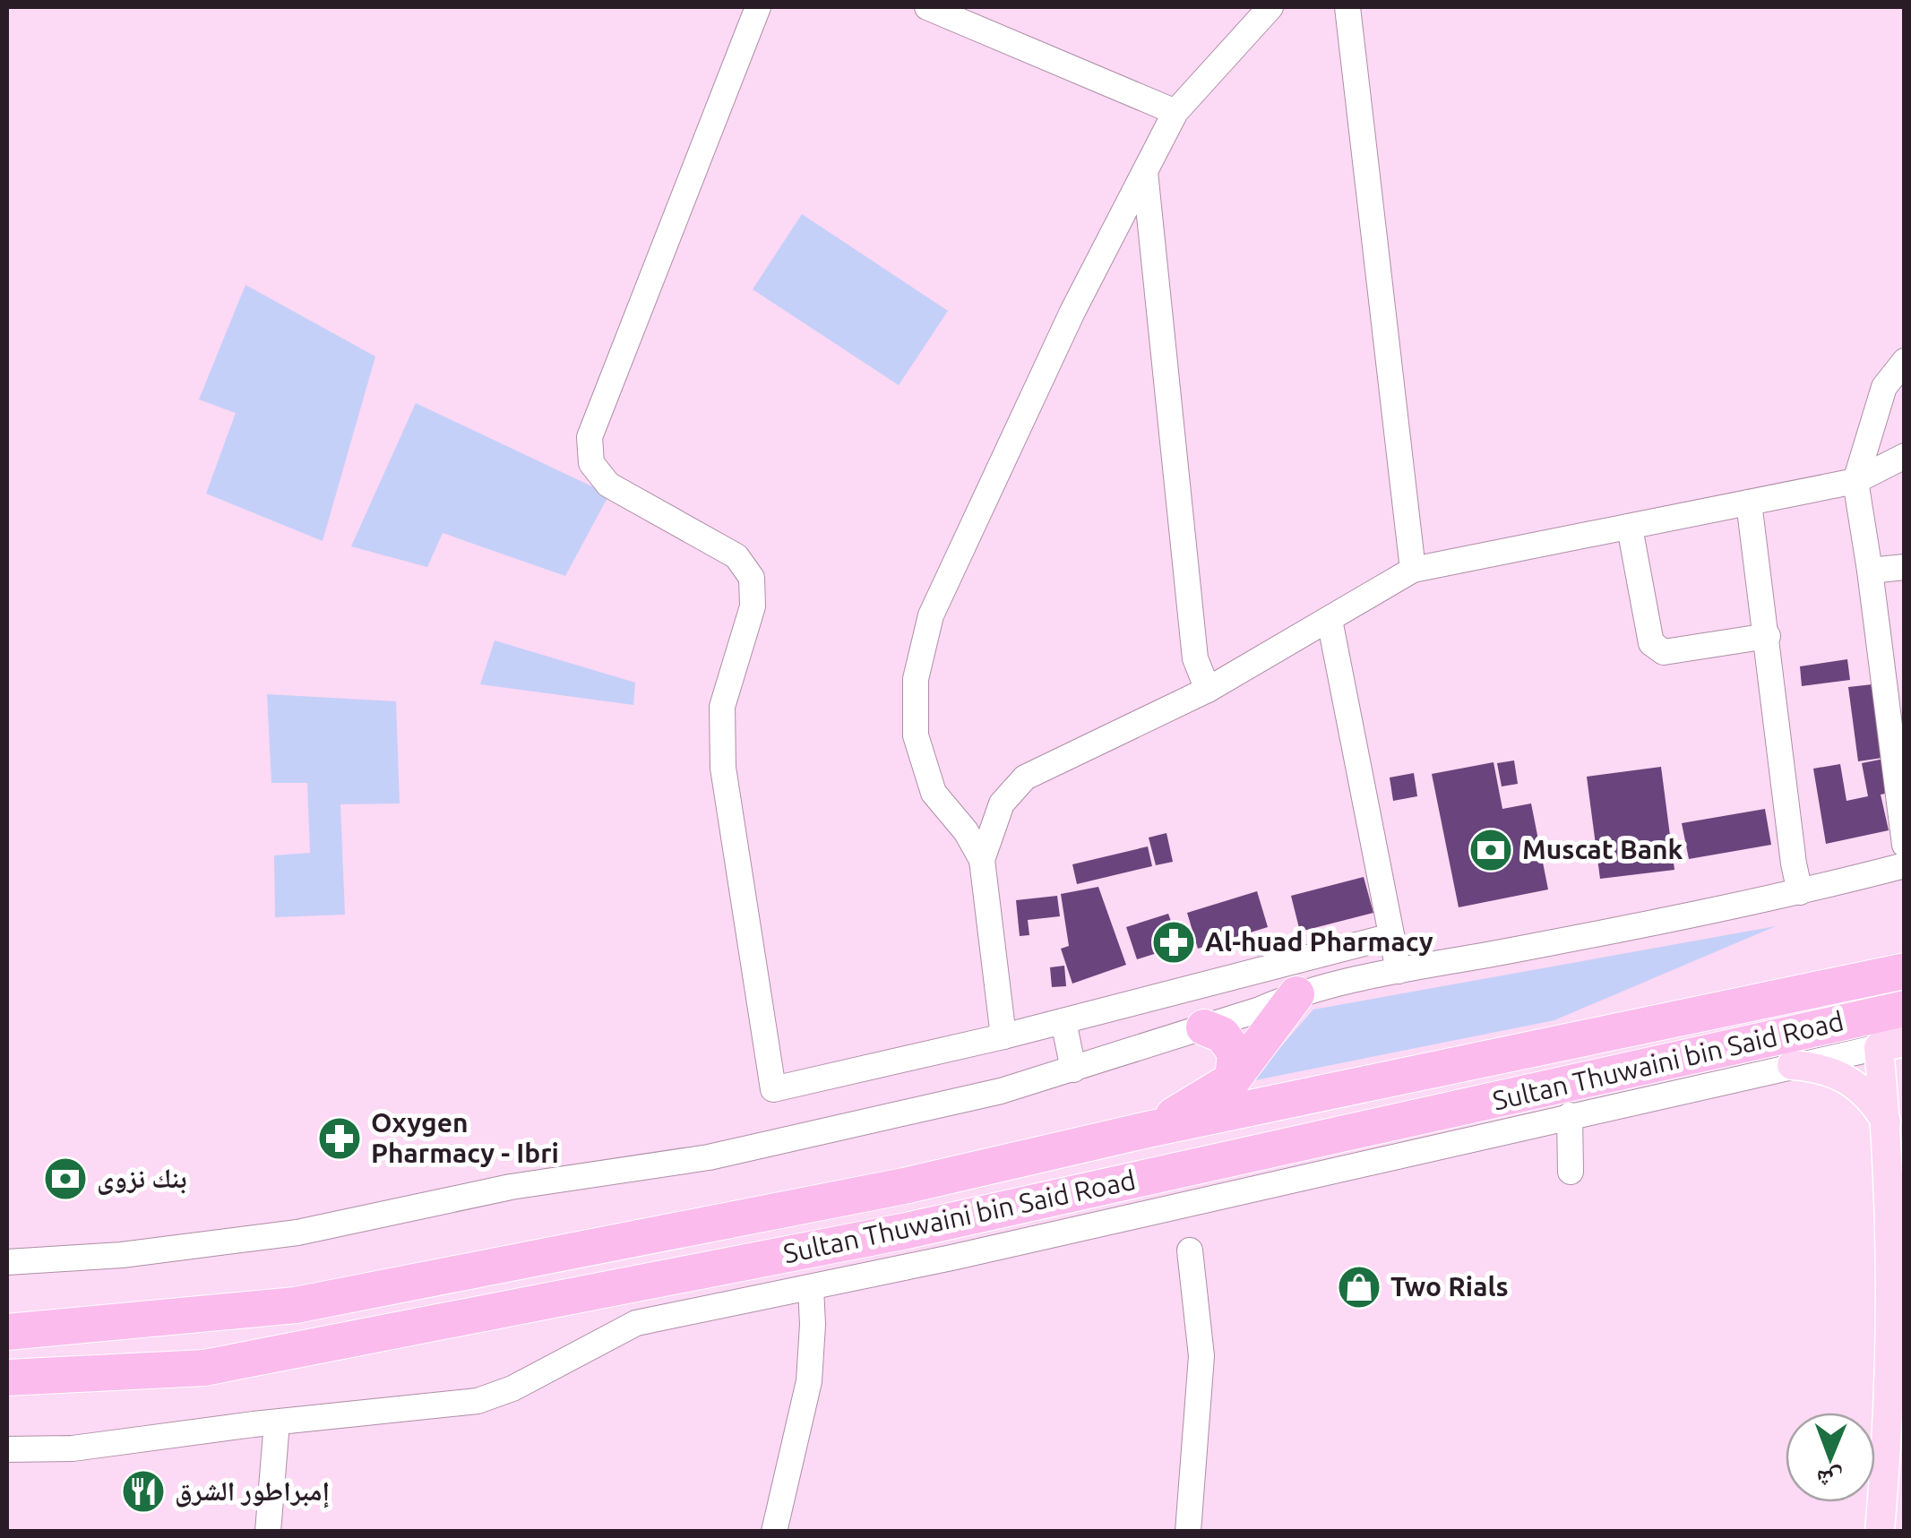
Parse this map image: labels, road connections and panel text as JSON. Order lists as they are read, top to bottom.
{
  "streets": {
    "highway": ["Sultan Thuwaini bin Said Road"]
  },
  "places": {
    "bank": ["Muscat Bank", "بنك نزوى"],
    "pharmacy": ["Al-huad Pharmacy", "Oxygen Pharmacy - Ibri"],
    "shop": ["Two Rials"],
    "restaurant": ["إمبراطور الشرق"]
  },
  "north": "bottom"
}
